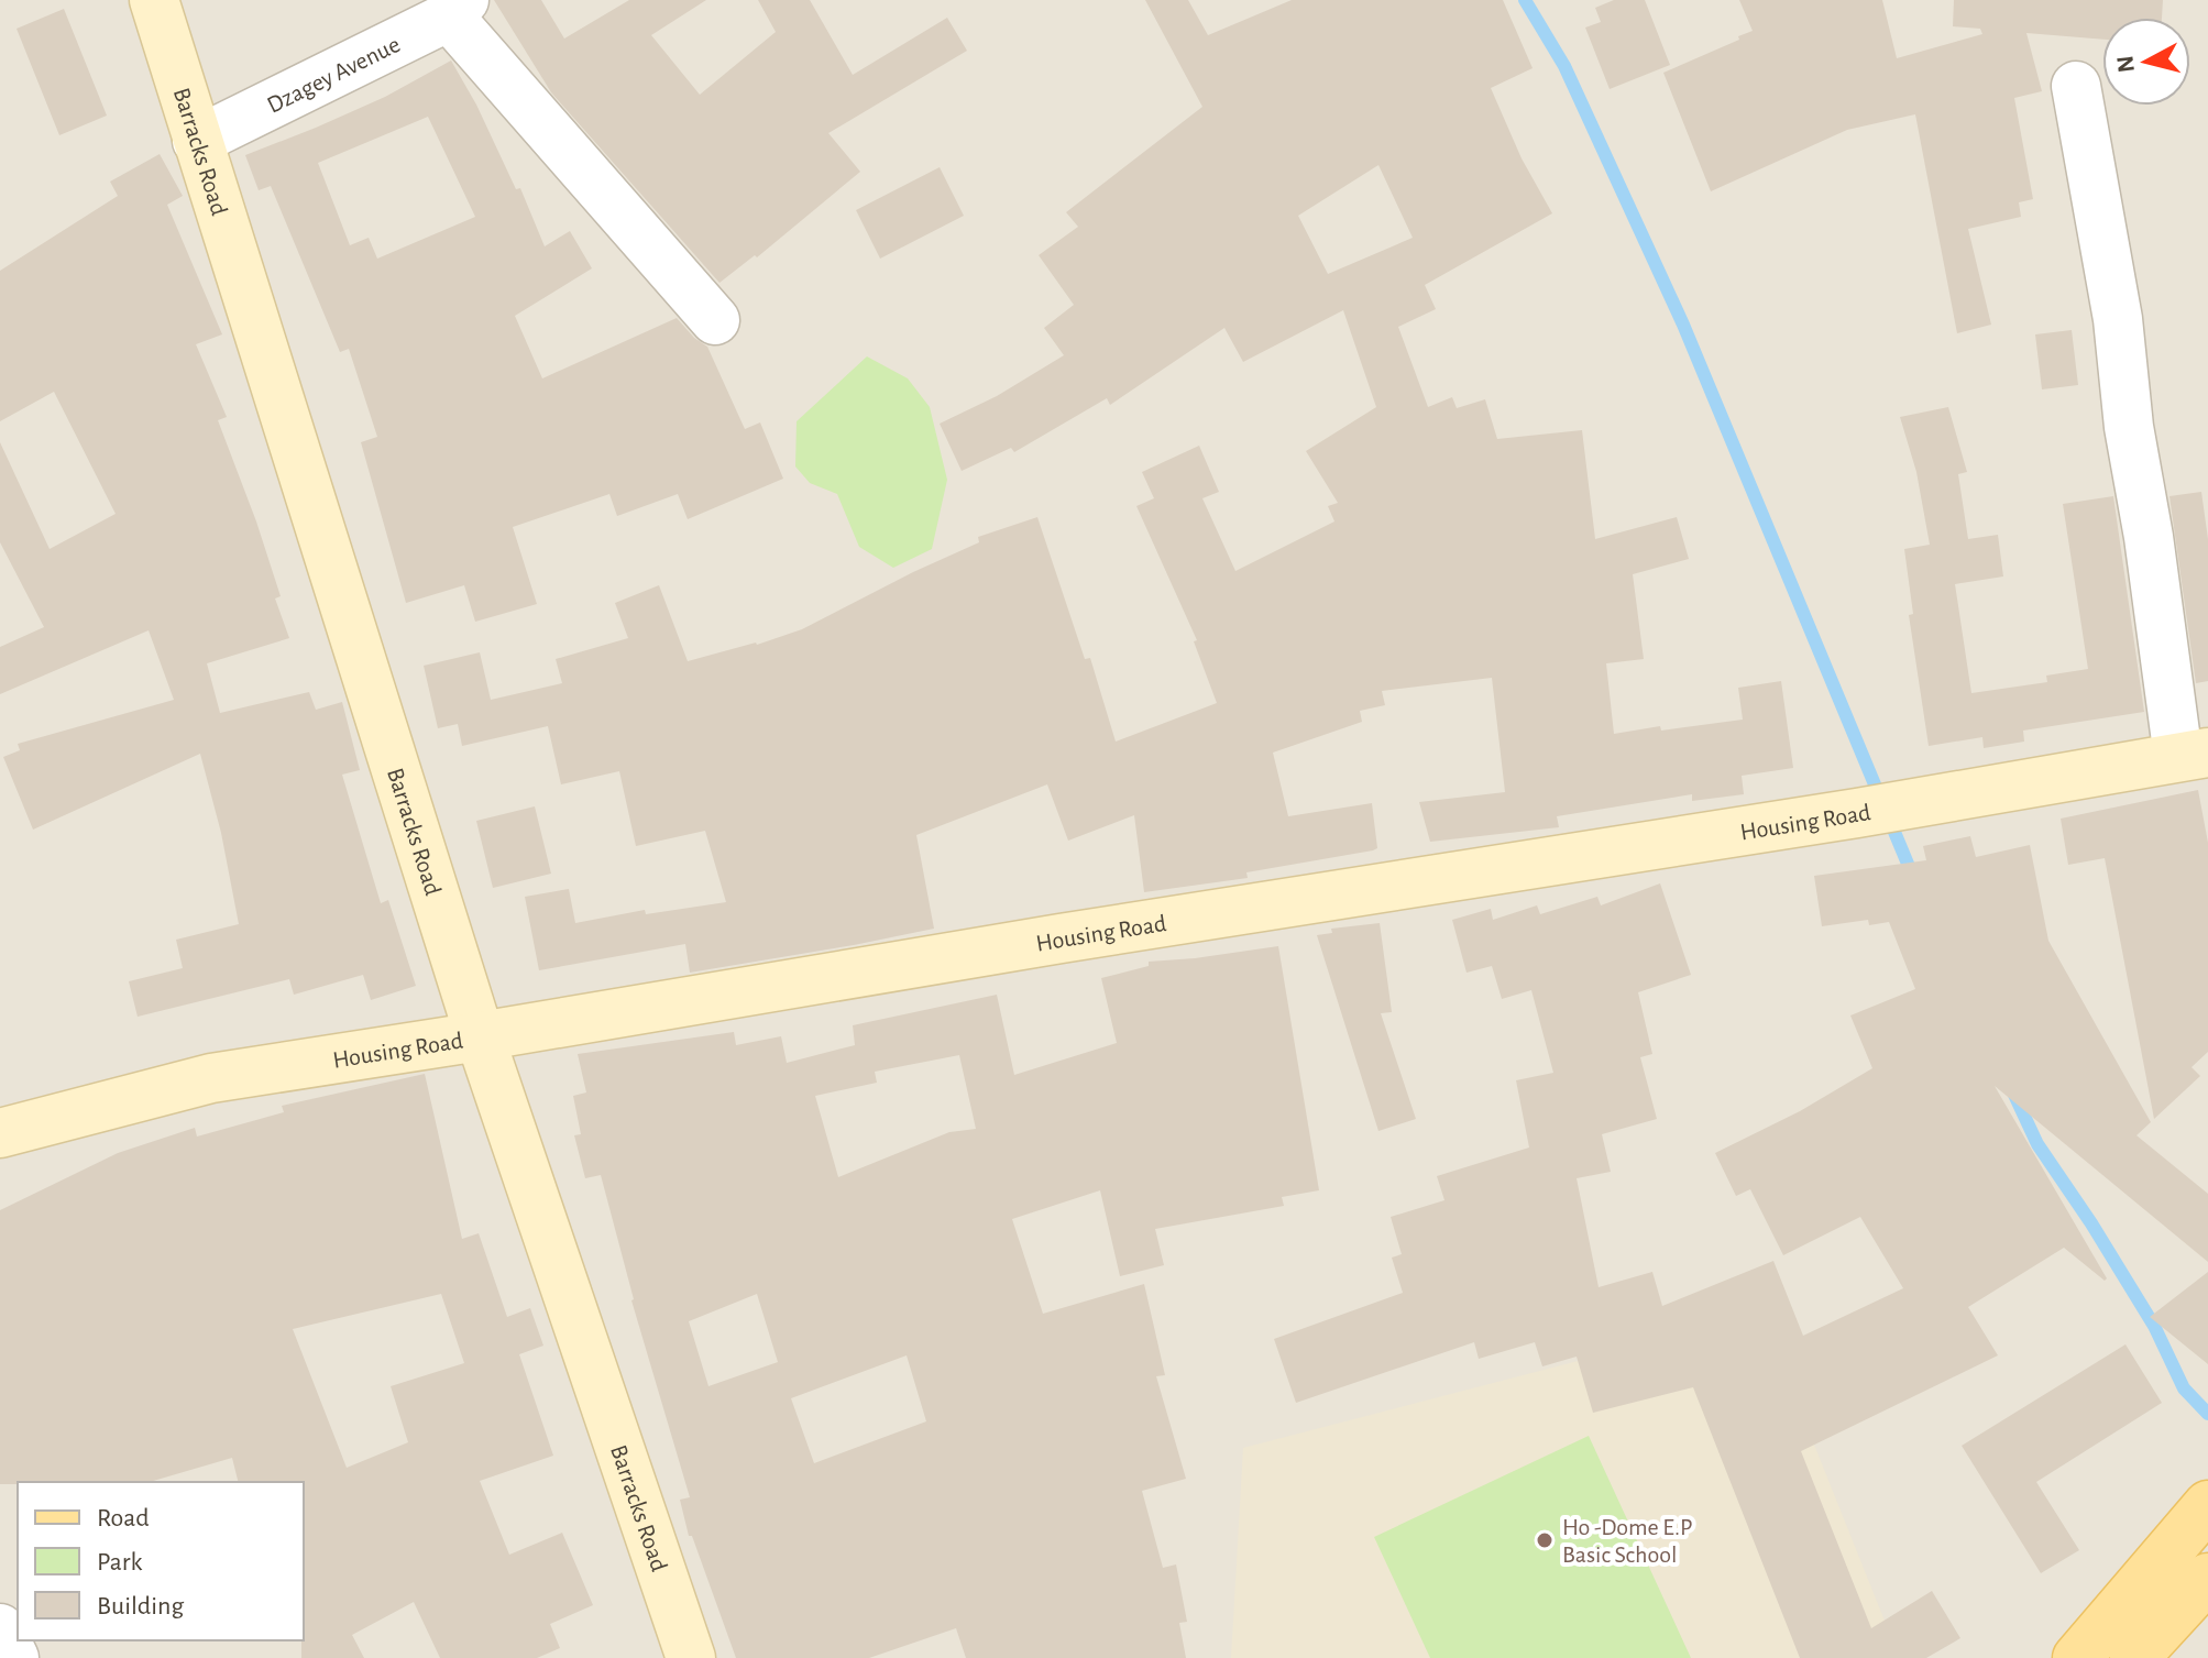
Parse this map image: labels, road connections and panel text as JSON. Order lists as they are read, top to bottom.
{
  "streets": {
    "street": ["Dzagey Avenue", "Barracks Road", "Housing Road"]
  },
  "crossings": [
    ["Dzagey Avenue", "Barracks Road"],
    ["Barracks Road", "Housing Road"]
  ],
  "places": ["Ho -Dome E.P Basic School"],
  "legend": ["Road", "Park", "Building"],
  "north": "left"
}
